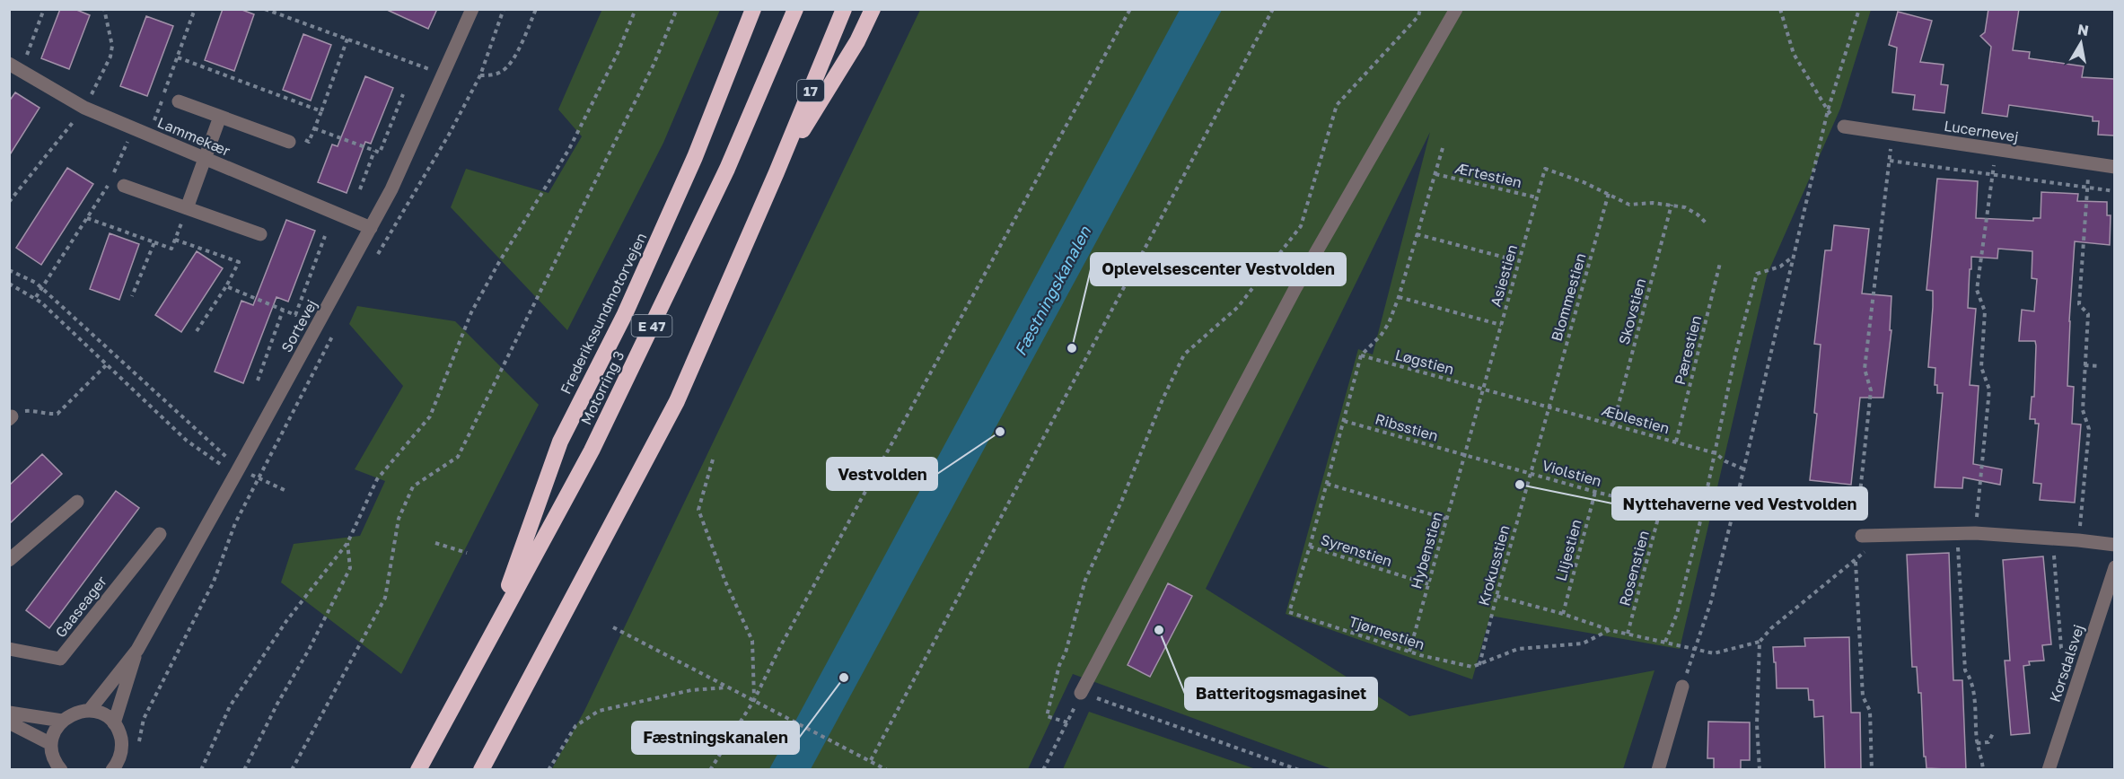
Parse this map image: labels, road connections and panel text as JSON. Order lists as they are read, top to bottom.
{
  "streets": {
    "highway": [
      "17",
      "Frederikssundmotorvejen",
      "E 47",
      "Motorring 3"
    ],
    "street": [
      "Lucernevej",
      "Lammekær",
      "Sortevej",
      "Gaaseager",
      "Korsdalsvej"
    ],
    "path": [
      "Ærtestien",
      "Asiestien",
      "Blommestien",
      "Skovstien",
      "Pærestien",
      "Løgstien",
      "Æblestien",
      "Ribsstien",
      "Violstien",
      "Syrenstien",
      "Hybenstien",
      "Liljestien",
      "Krokusstien",
      "Rosenstien",
      "Tjørnestien"
    ]
  },
  "crossings": [
    ["Lammekær", "Sortevej"],
    ["Ærtestien", "Asiestien"],
    ["Asiestien", "Blommestien"],
    ["Asiestien", "Løgstien"],
    ["Asiestien", "Ribsstien"],
    ["Asiestien", "Hybenstien"],
    ["Blommestien", "Løgstien"],
    ["Blommestien", "Æblestien"],
    ["Blommestien", "Ribsstien"],
    ["Blommestien", "Violstien"],
    ["Blommestien", "Krokusstien"],
    ["Skovstien", "Æblestien"],
    ["Frederikssundmotorvejen", "Motorring 3"],
    ["Pærestien", "Æblestien"],
    ["Løgstien", "Æblestien"],
    ["Ribsstien", "Violstien"],
    ["Ribsstien", "Hybenstien"],
    ["Ribsstien", "Krokusstien"],
    ["Violstien", "Liljestien"],
    ["Violstien", "Krokusstien"],
    ["Violstien", "Rosenstien"],
    ["Syrenstien", "Hybenstien"],
    ["Syrenstien", "Tjørnestien"],
    ["Hybenstien", "Tjørnestien"],
    ["Krokusstien", "Tjørnestien"]
  ],
  "water": ["Fæstningskanalen"],
  "places": [
    "Oplevelsescenter Vestvolden",
    "Vestvolden",
    "Nyttehaverne ved Vestvolden",
    "Batteritogsmagasinet",
    "Fæstningskanalen"
  ],
  "north": "top"
}
